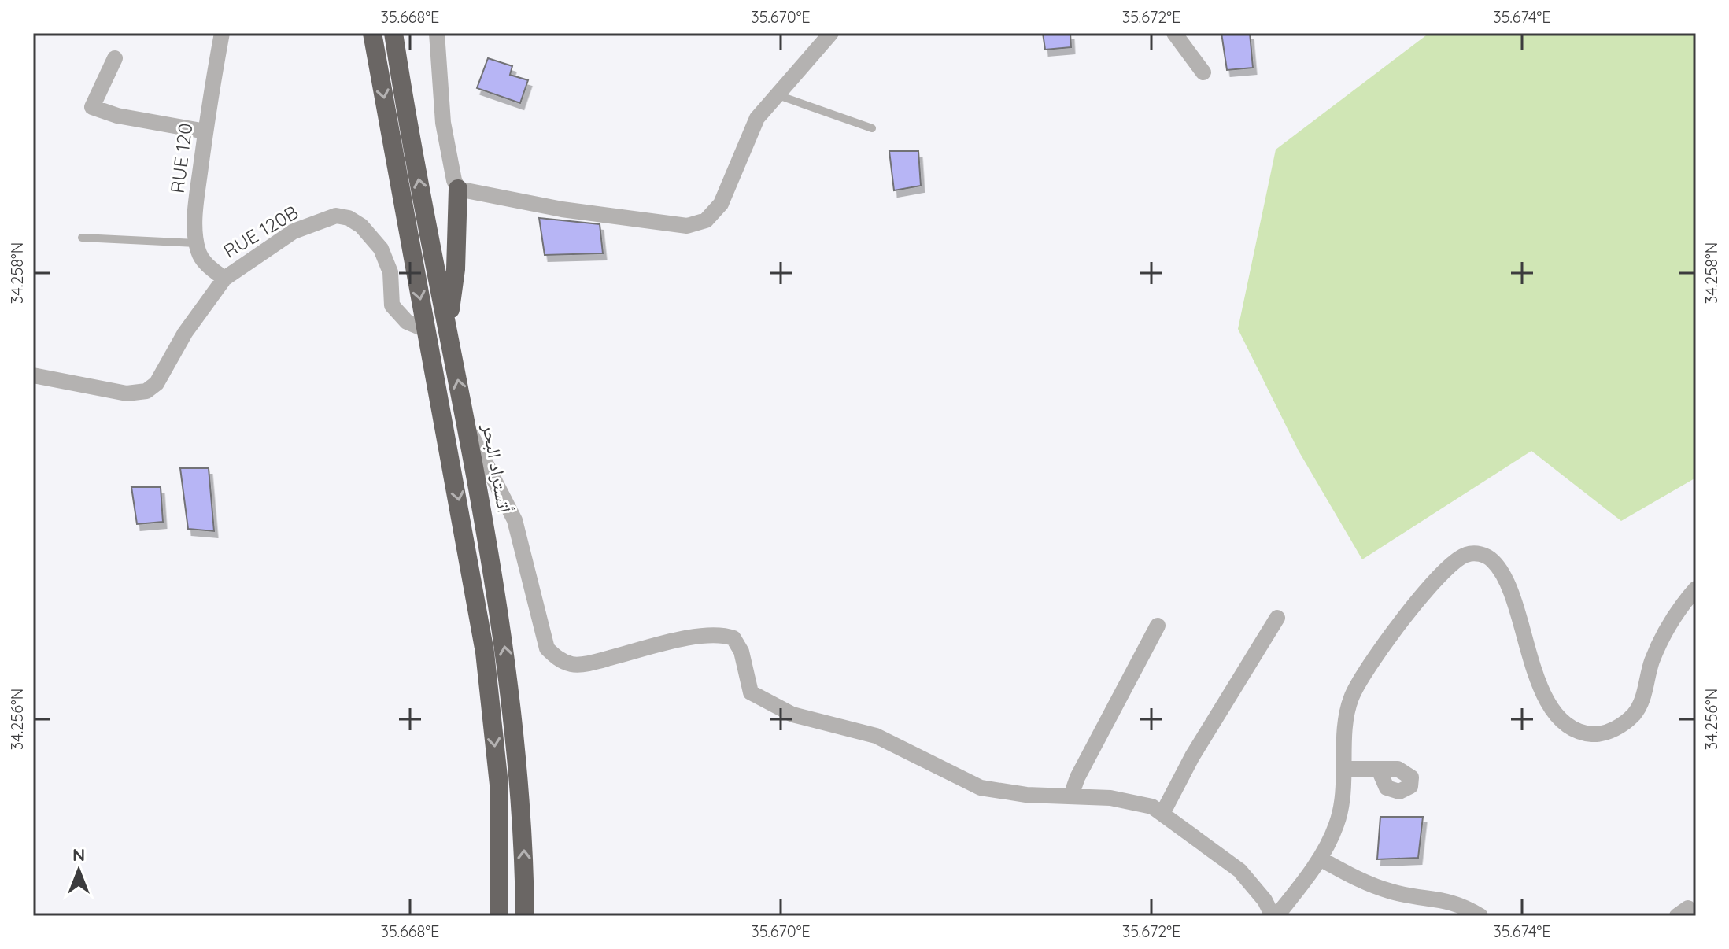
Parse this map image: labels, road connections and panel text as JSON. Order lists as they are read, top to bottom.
{
  "streets": {
    "highway": ["أتستراد البحر"],
    "street": ["RUE 120", "RUE 120B"]
  },
  "crossings": [
    ["RUE 120", "RUE 120B"]
  ],
  "north": "top",
  "coordinates": [
    "35.668°E",
    "35.670°E",
    "35.672°E",
    "35.674°E",
    "34.258°N",
    "34.256°N"
  ]
}
